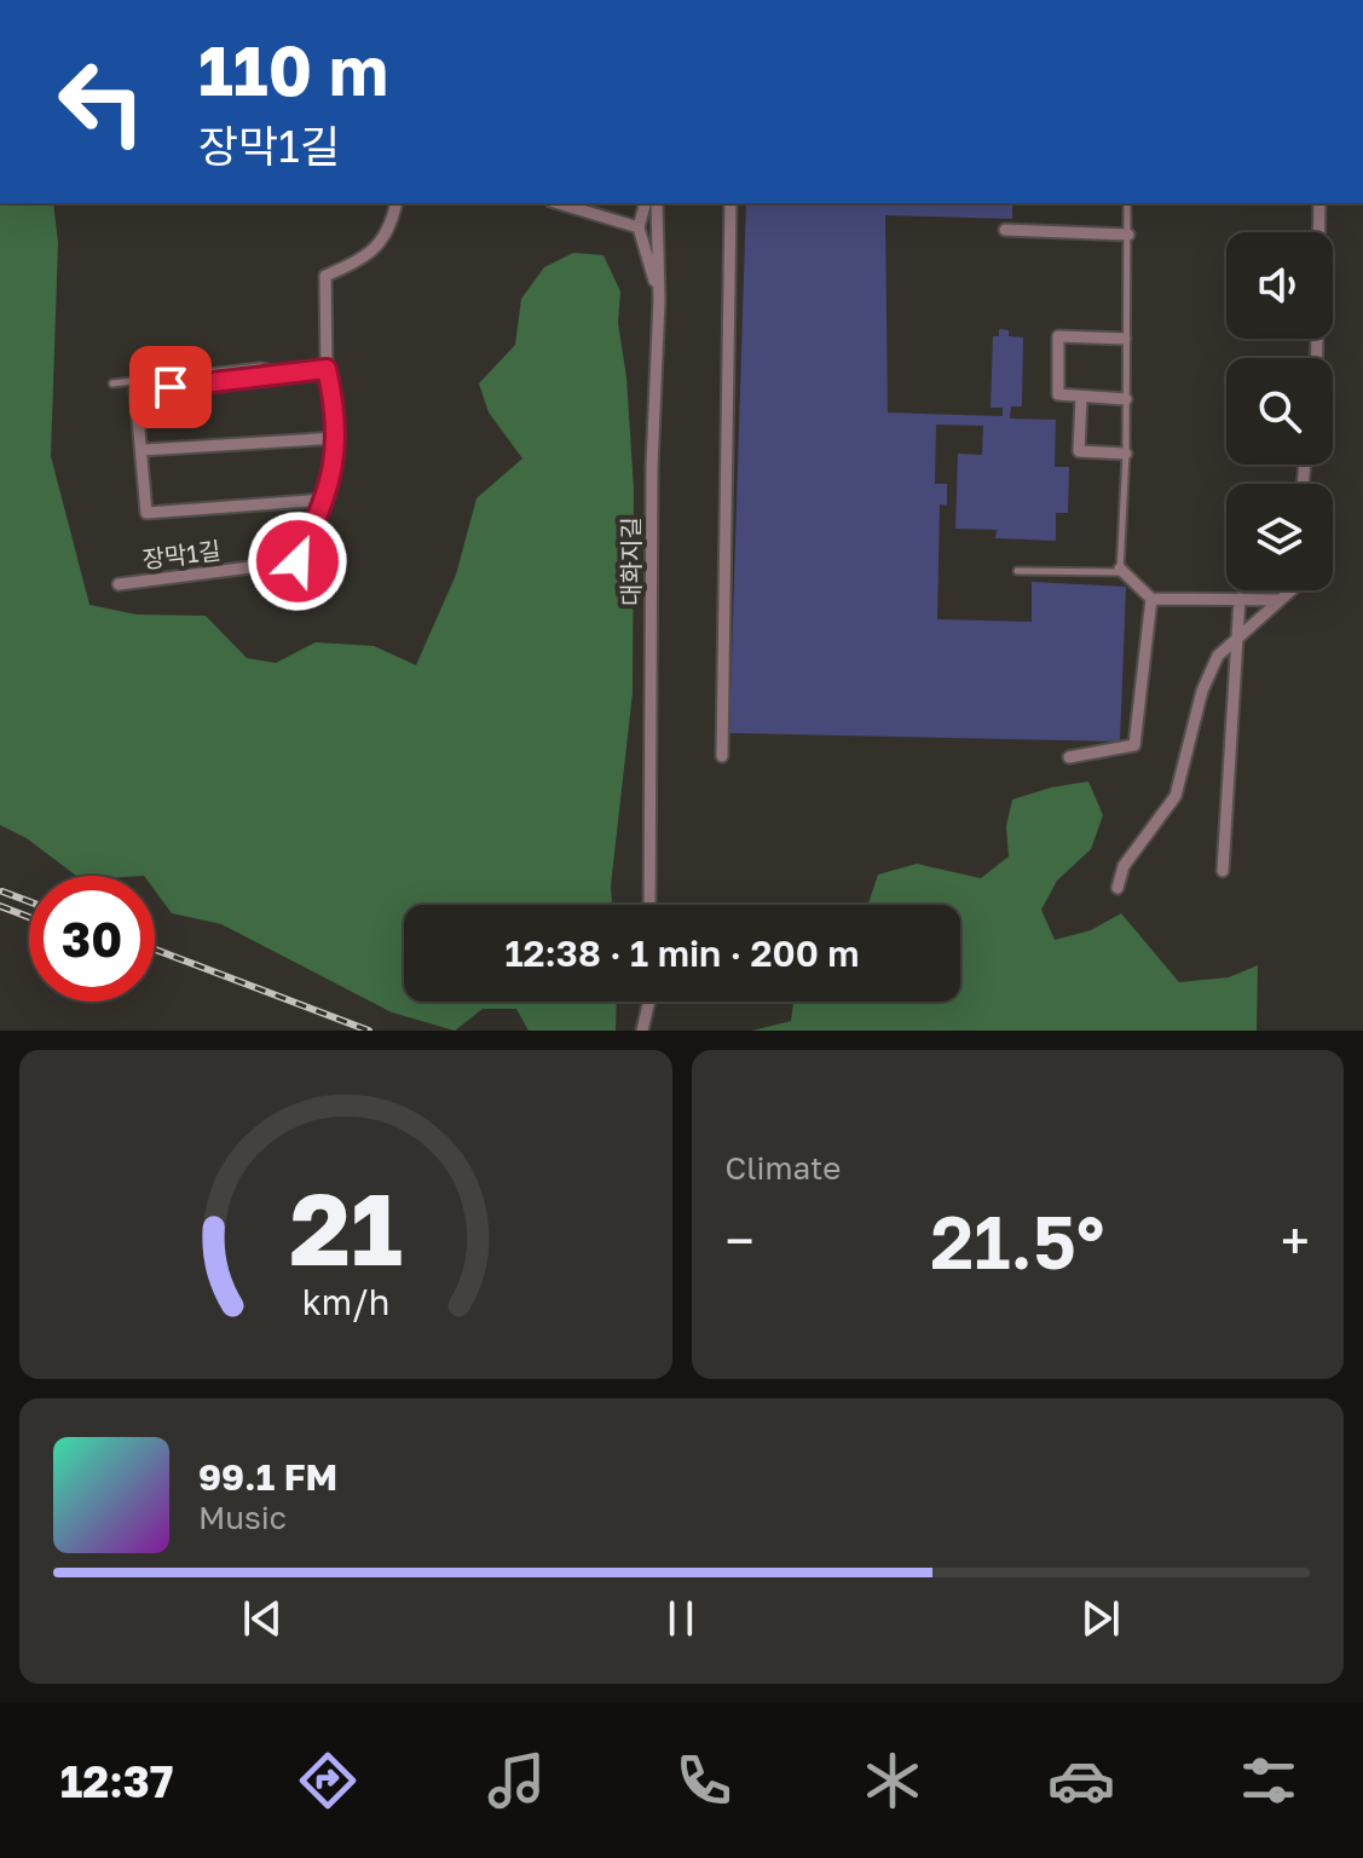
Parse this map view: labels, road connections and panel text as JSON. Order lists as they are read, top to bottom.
{
  "streets": {
    "street": ["장막1길", "대화지길"]
  },
  "page": {
    "turn": ["110 m", "장막1길"],
    "limit": "30",
    "trip": "12:38 · 1 min · 200 m",
    "tile": "Climate",
    "heat": ["−", "21.5°", "+"],
    "song": ["99.1 FM", "Music"],
    "tabs": "12:37",
    "gauge": ["21", "km/h"]
  }
}
